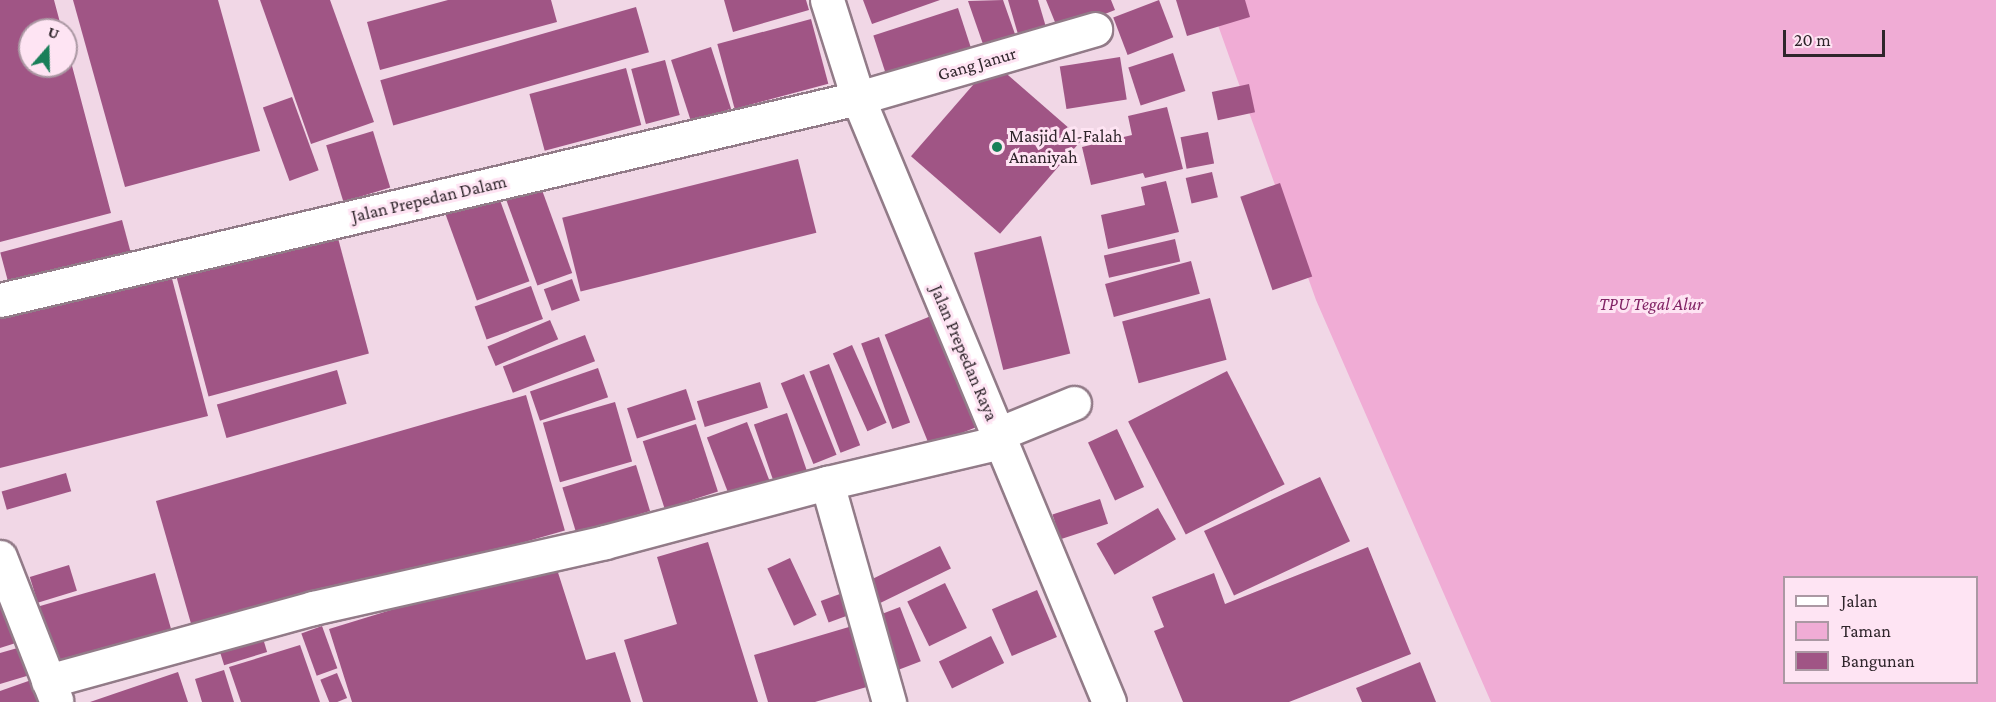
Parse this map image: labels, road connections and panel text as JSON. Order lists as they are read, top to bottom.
{
  "streets": {
    "street": ["Gang Janur", "Jalan Prepedan Dalam", "Jalan Prepedan Raya"]
  },
  "crossings": [
    ["Gang Janur", "Jalan Prepedan Dalam"],
    ["Gang Janur", "Jalan Prepedan Raya"],
    ["Jalan Prepedan Dalam", "Jalan Prepedan Raya"]
  ],
  "parks": ["TPU Tegal Alur"],
  "places": ["Masjid Al-Falah Ananiyah"],
  "legend": ["Jalan", "Taman", "Bangunan"],
  "scale_bar": "20 m",
  "north": "top"
}
